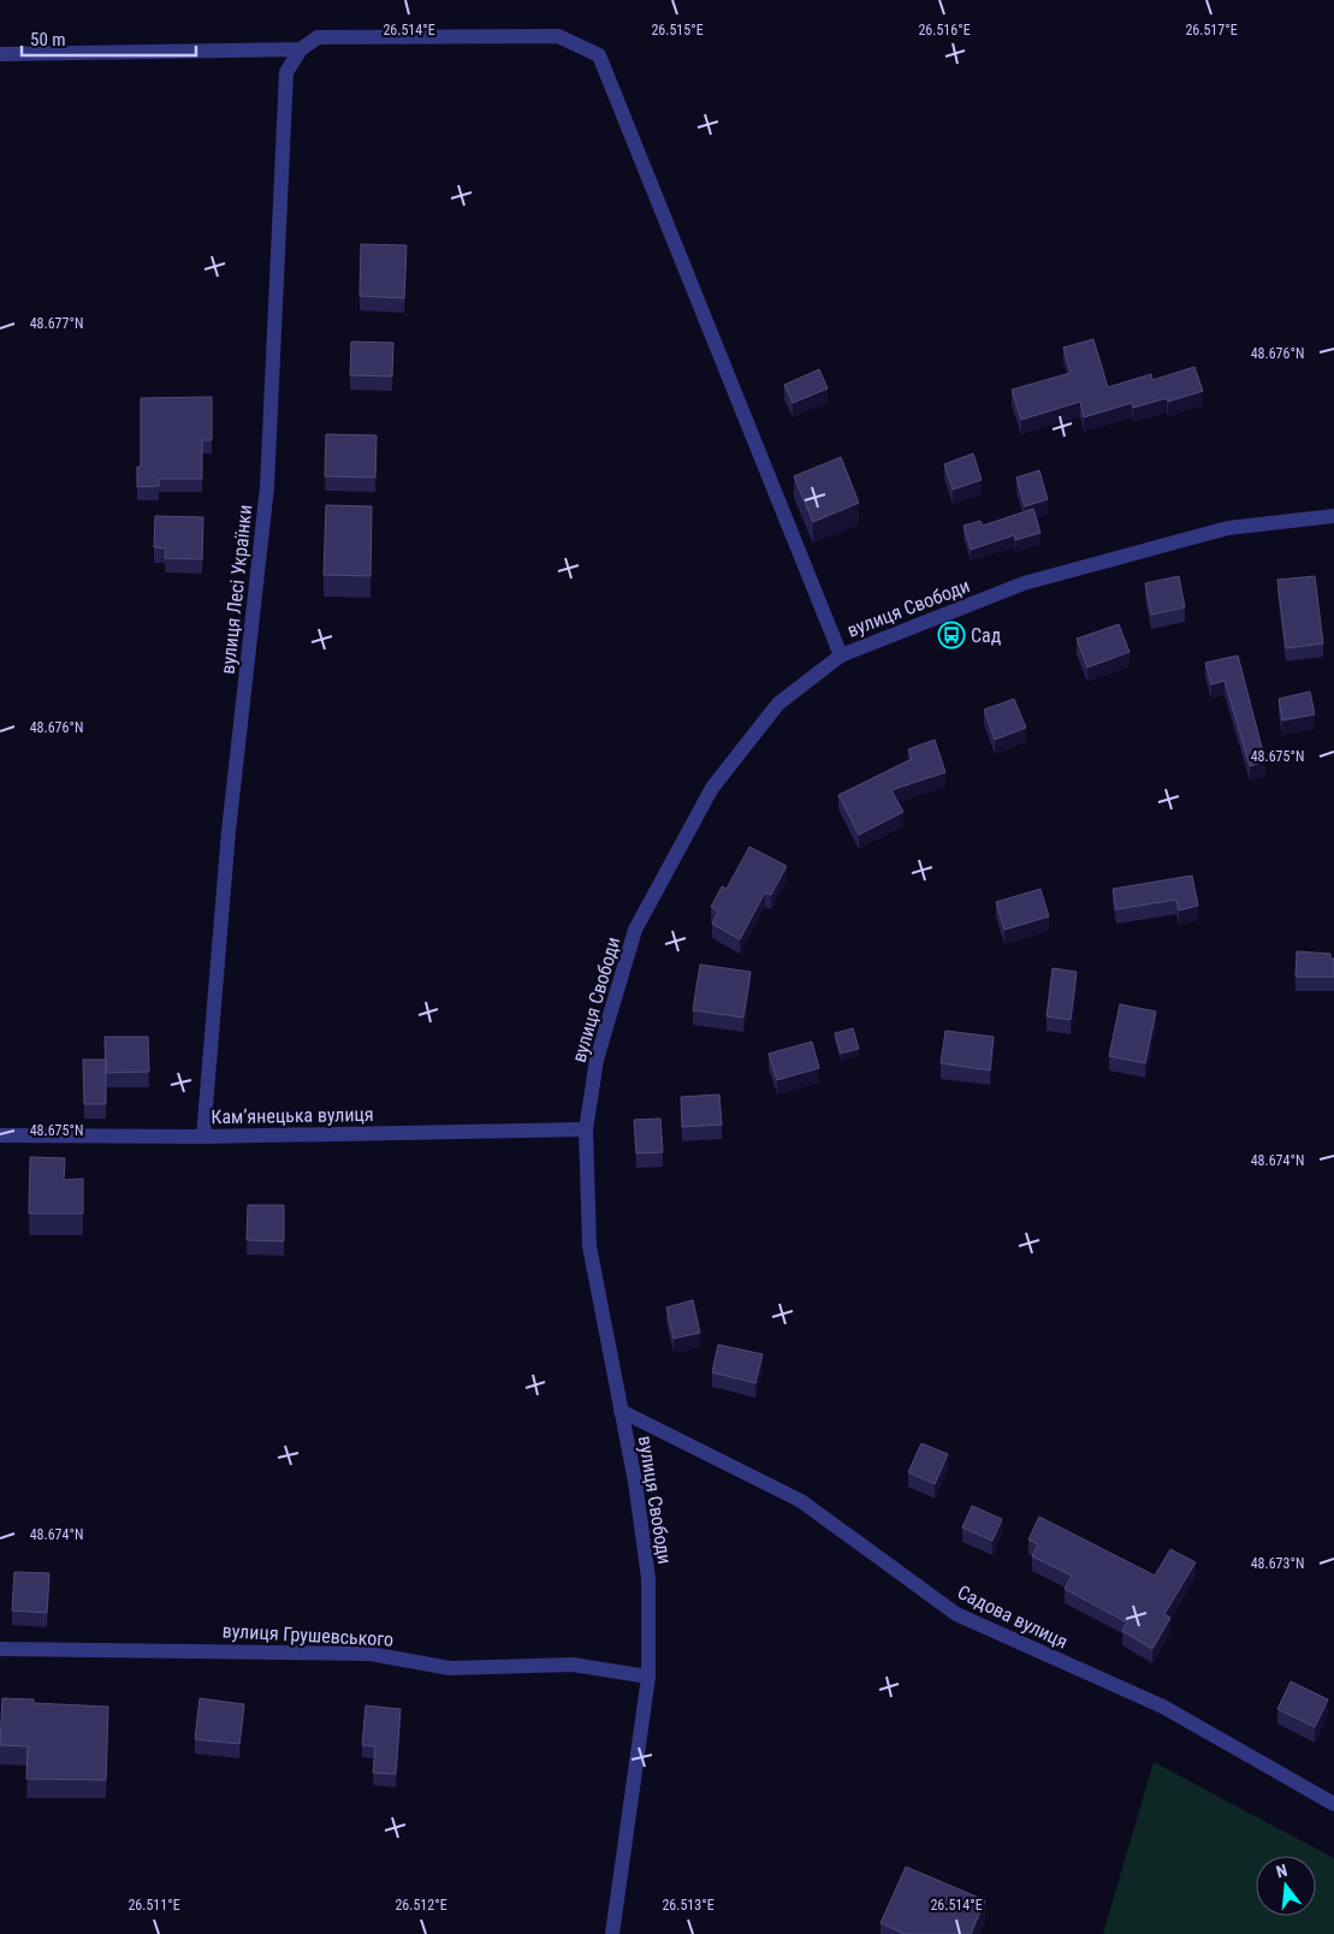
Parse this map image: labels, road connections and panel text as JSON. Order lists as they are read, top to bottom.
{
  "streets": {
    "street": [
      "вулиця Лесі Українки",
      "вулиця Свободи",
      "Камʼянецька вулиця",
      "Садова вулиця",
      "вулиця Грушевського"
    ]
  },
  "crossings": [
    ["вулиця Лесі Українки", "Камʼянецька вулиця"],
    ["вулиця Свободи", "Камʼянецька вулиця"],
    ["вулиця Свободи", "Садова вулиця"],
    ["вулиця Свободи", "вулиця Грушевського"]
  ],
  "places": {
    "bus stop": ["Сад"]
  },
  "scale_bar": "50 m",
  "north": "top",
  "coordinates": [
    "26.514°E",
    "26.515°E",
    "26.516°E",
    "26.517°E",
    "48.677°N",
    "48.676°N",
    "48.675°N",
    "48.674°N",
    "48.673°N",
    "26.511°E",
    "26.512°E",
    "26.513°E"
  ]
}
